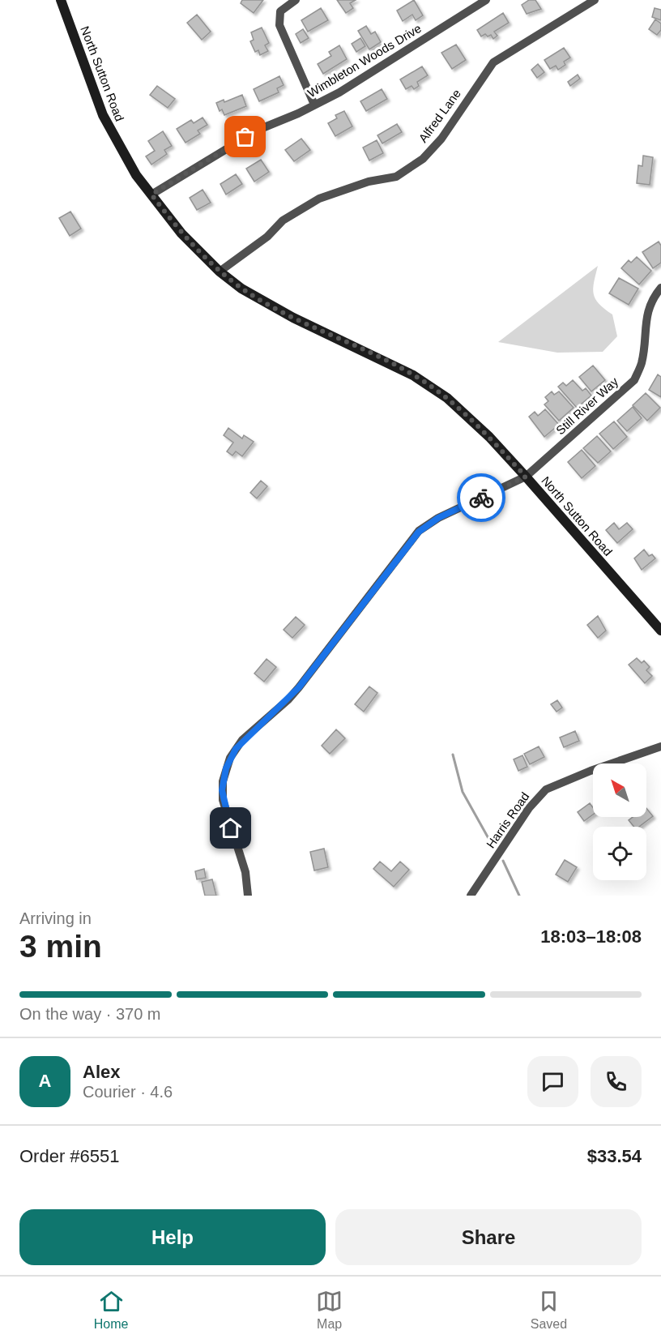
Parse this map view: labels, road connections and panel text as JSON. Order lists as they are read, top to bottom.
{
  "streets": {
    "main road": ["North Sutton Road"],
    "street": [
      "Wimbleton Woods Drive",
      "Alfred Lane",
      "Still River Way",
      "Harris Road"
    ]
  },
  "crossings": [
    ["Wimbleton Woods Drive", "North Sutton Road"],
    ["North Sutton Road", "Alfred Lane"],
    ["North Sutton Road", "Still River Way"]
  ],
  "north": "top left",
  "page": {
    "heading": ["3 min", "Arriving in", "18:03–18:08"],
    "panel": [
      "Alex",
      "Courier · 4.6",
      "Order #6551",
      "$33.54"
    ],
    "bar": "On the way · 370 m",
    "round": "A",
    "buttons": ["Help", "Share"],
    "tabs": ["Home", "Map", "Saved"]
  }
}
